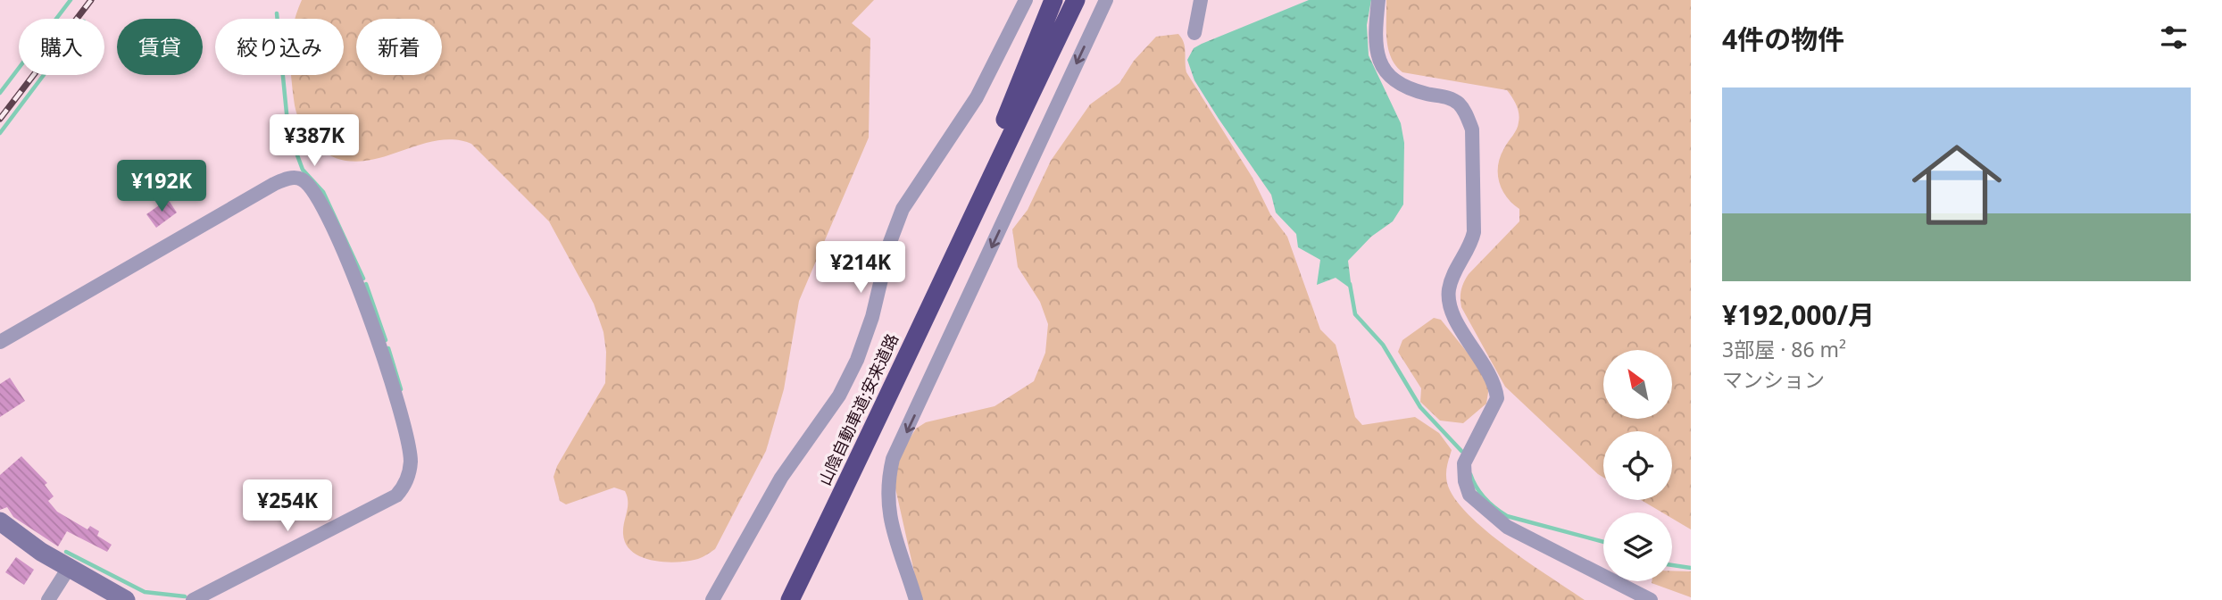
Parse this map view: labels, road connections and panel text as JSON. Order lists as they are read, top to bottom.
{
  "streets": {
    "highway": ["山陰自動車道;安来道路"]
  },
  "north": "top left",
  "page": {
    "heading": "4件の物件",
    "chip": [
      "購入",
      "賃貸",
      "絞り込み",
      "新着"
    ],
    "list": [
      {
        "name": "¥192,000/月",
        "note": "3部屋 · 86 m² · マンション"
      }
    ],
    "price": [
      "¥387K",
      "¥192K",
      "¥214K",
      "¥254K"
    ]
  }
}
